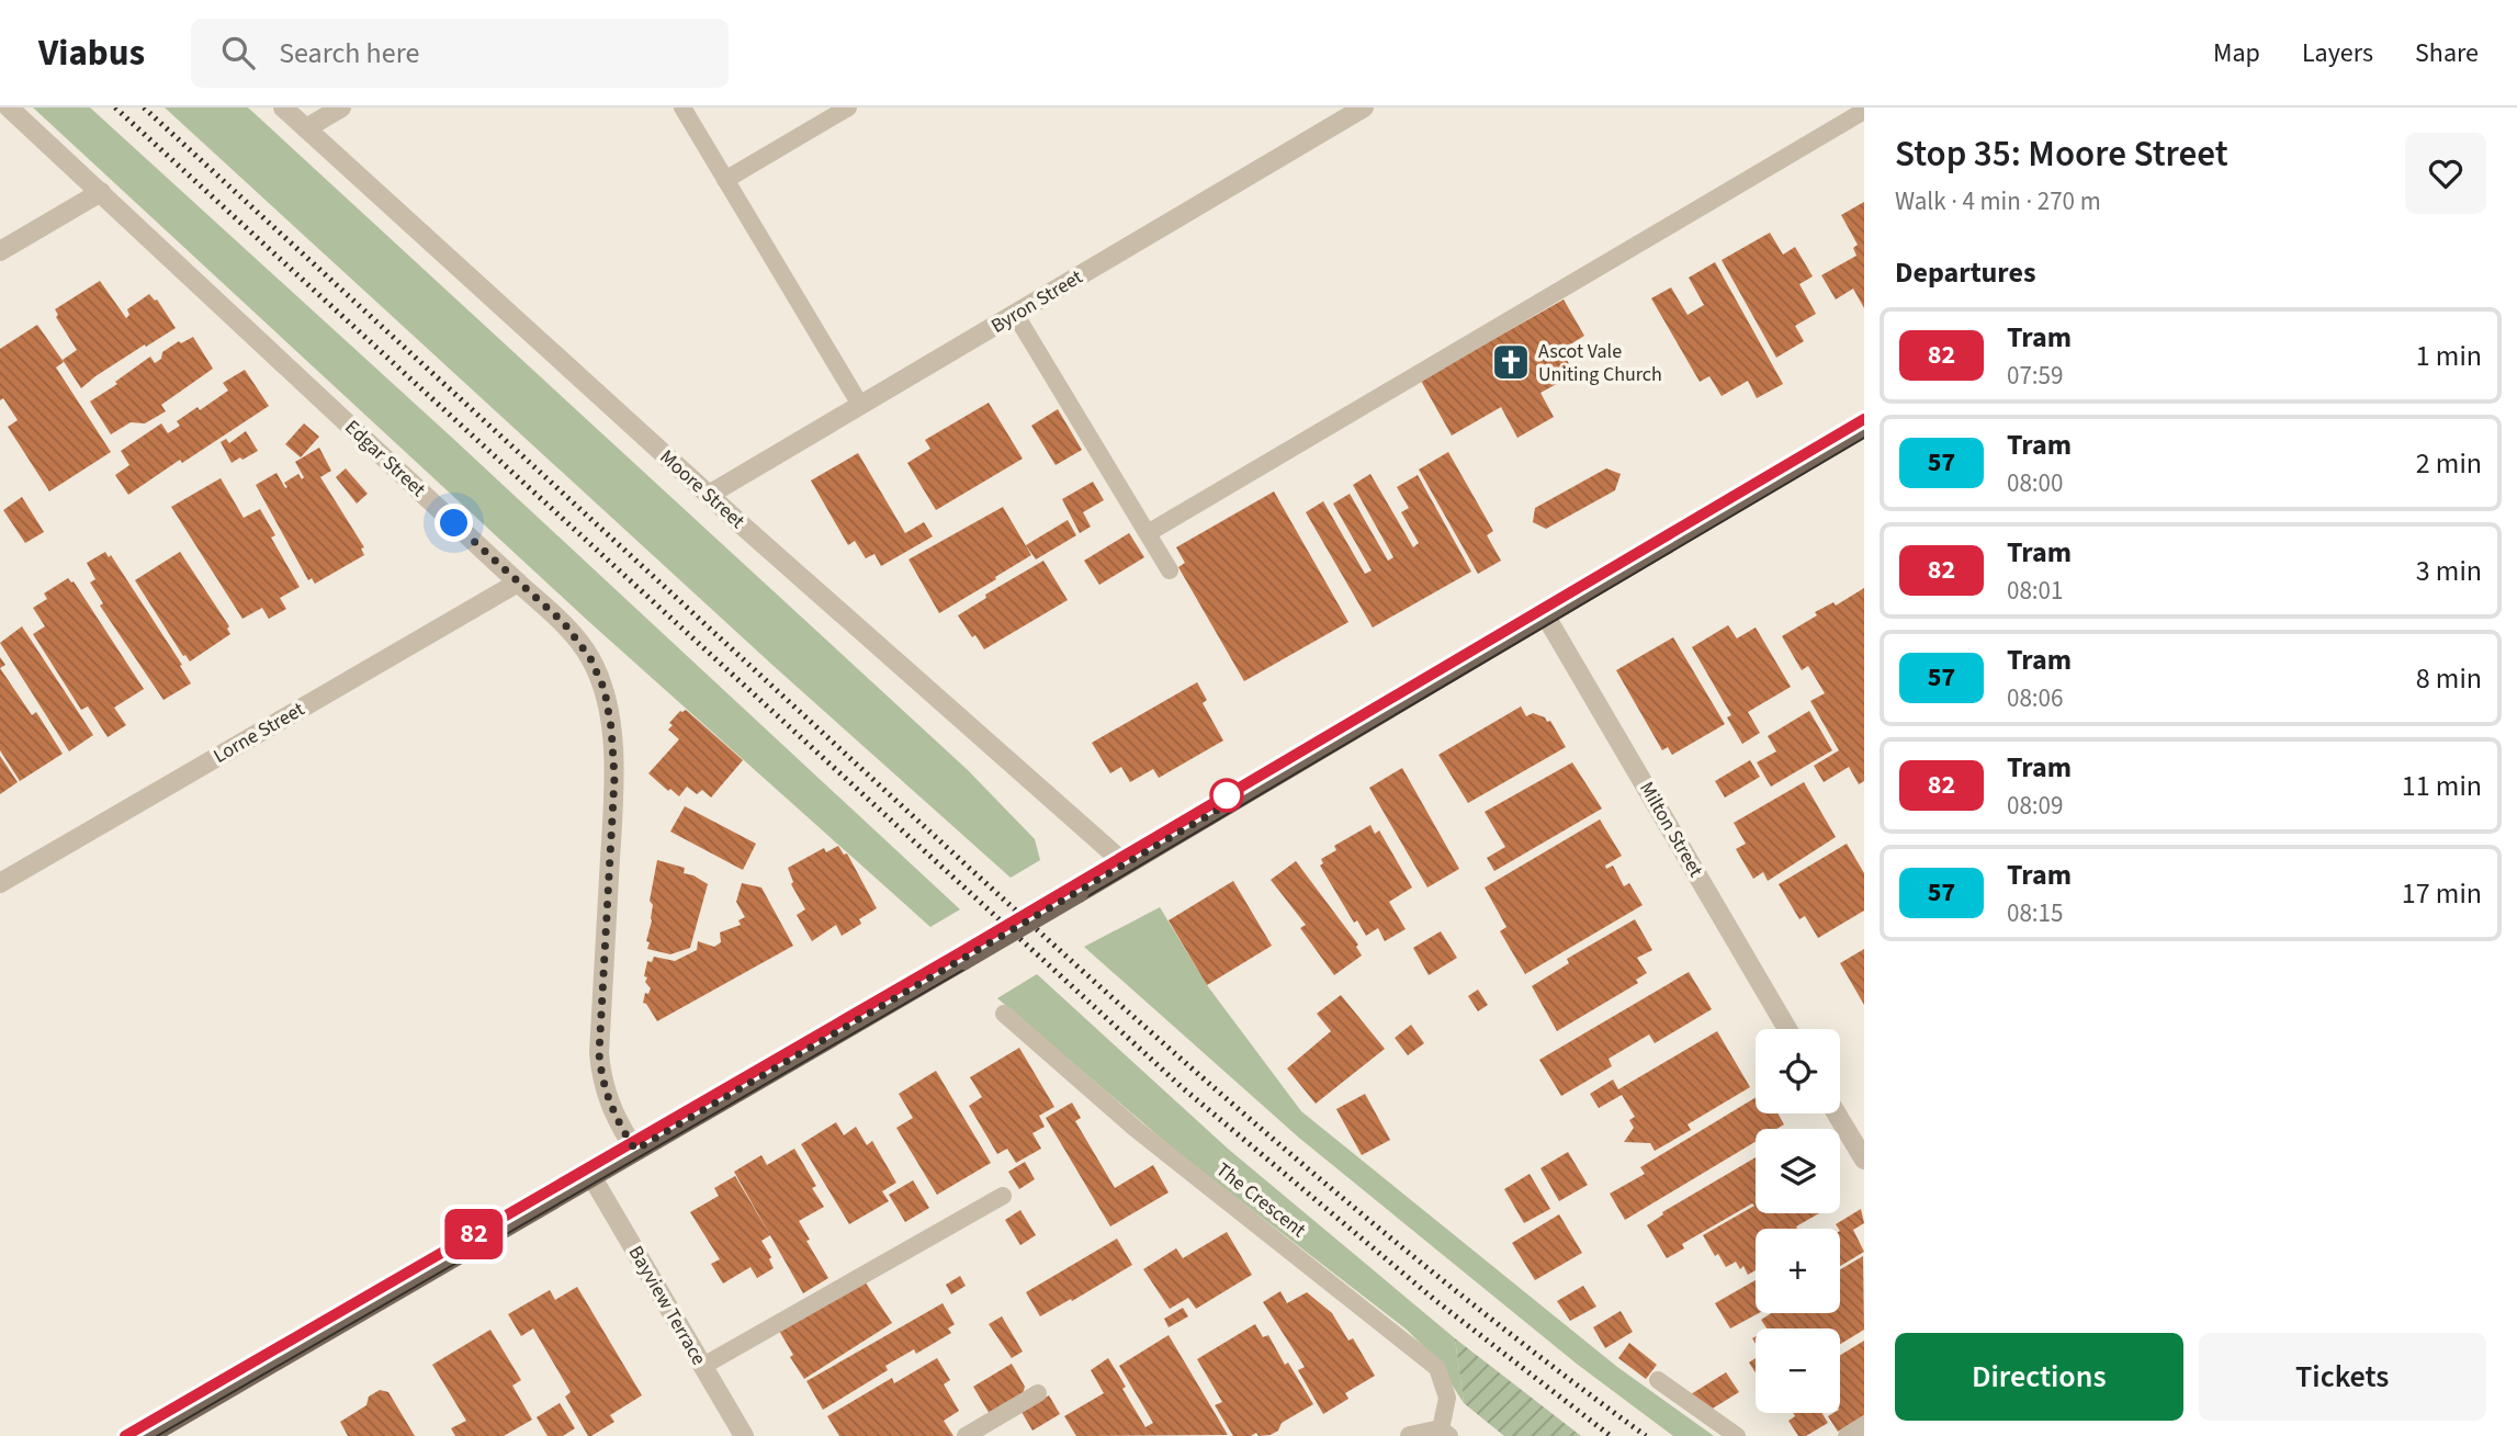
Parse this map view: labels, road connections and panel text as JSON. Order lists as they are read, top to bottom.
{
  "streets": {
    "street": [
      "Byron Street",
      "Edgar Street",
      "Moore Street",
      "Lorne Street",
      "Milton Street",
      "Bayview Terrace"
    ],
    "lane": ["The Crescent"]
  },
  "crossings": [
    ["Byron Street", "Moore Street"],
    ["Edgar Street", "Lorne Street"]
  ],
  "places": {
    "church": ["Ascot Vale Uniting Church"]
  },
  "lines": ["tram line 82"],
  "page": {
    "header": "Viabus",
    "search": "Search here",
    "nav": ["Map", "Layers", "Share"],
    "on_map": "82",
    "heading": [
      ["Stop 35: Moore Street", "Walk · 4 min · 270 m"],
      "Departures"
    ],
    "list": [
      {
        "mark": "82",
        "name": "Tram",
        "note": "07:59",
        "value": "1 min"
      },
      {
        "mark": "57",
        "name": "Tram",
        "note": "08:00",
        "value": "2 min"
      },
      {
        "mark": "82",
        "name": "Tram",
        "note": "08:01",
        "value": "3 min"
      },
      {
        "mark": "57",
        "name": "Tram",
        "note": "08:06",
        "value": "8 min"
      },
      {
        "mark": "82",
        "name": "Tram",
        "note": "08:09",
        "value": "11 min"
      },
      {
        "mark": "57",
        "name": "Tram",
        "note": "08:15",
        "value": "17 min"
      }
    ],
    "map_buttons": ["+", "−"],
    "buttons": ["Directions", "Tickets"]
  }
}
